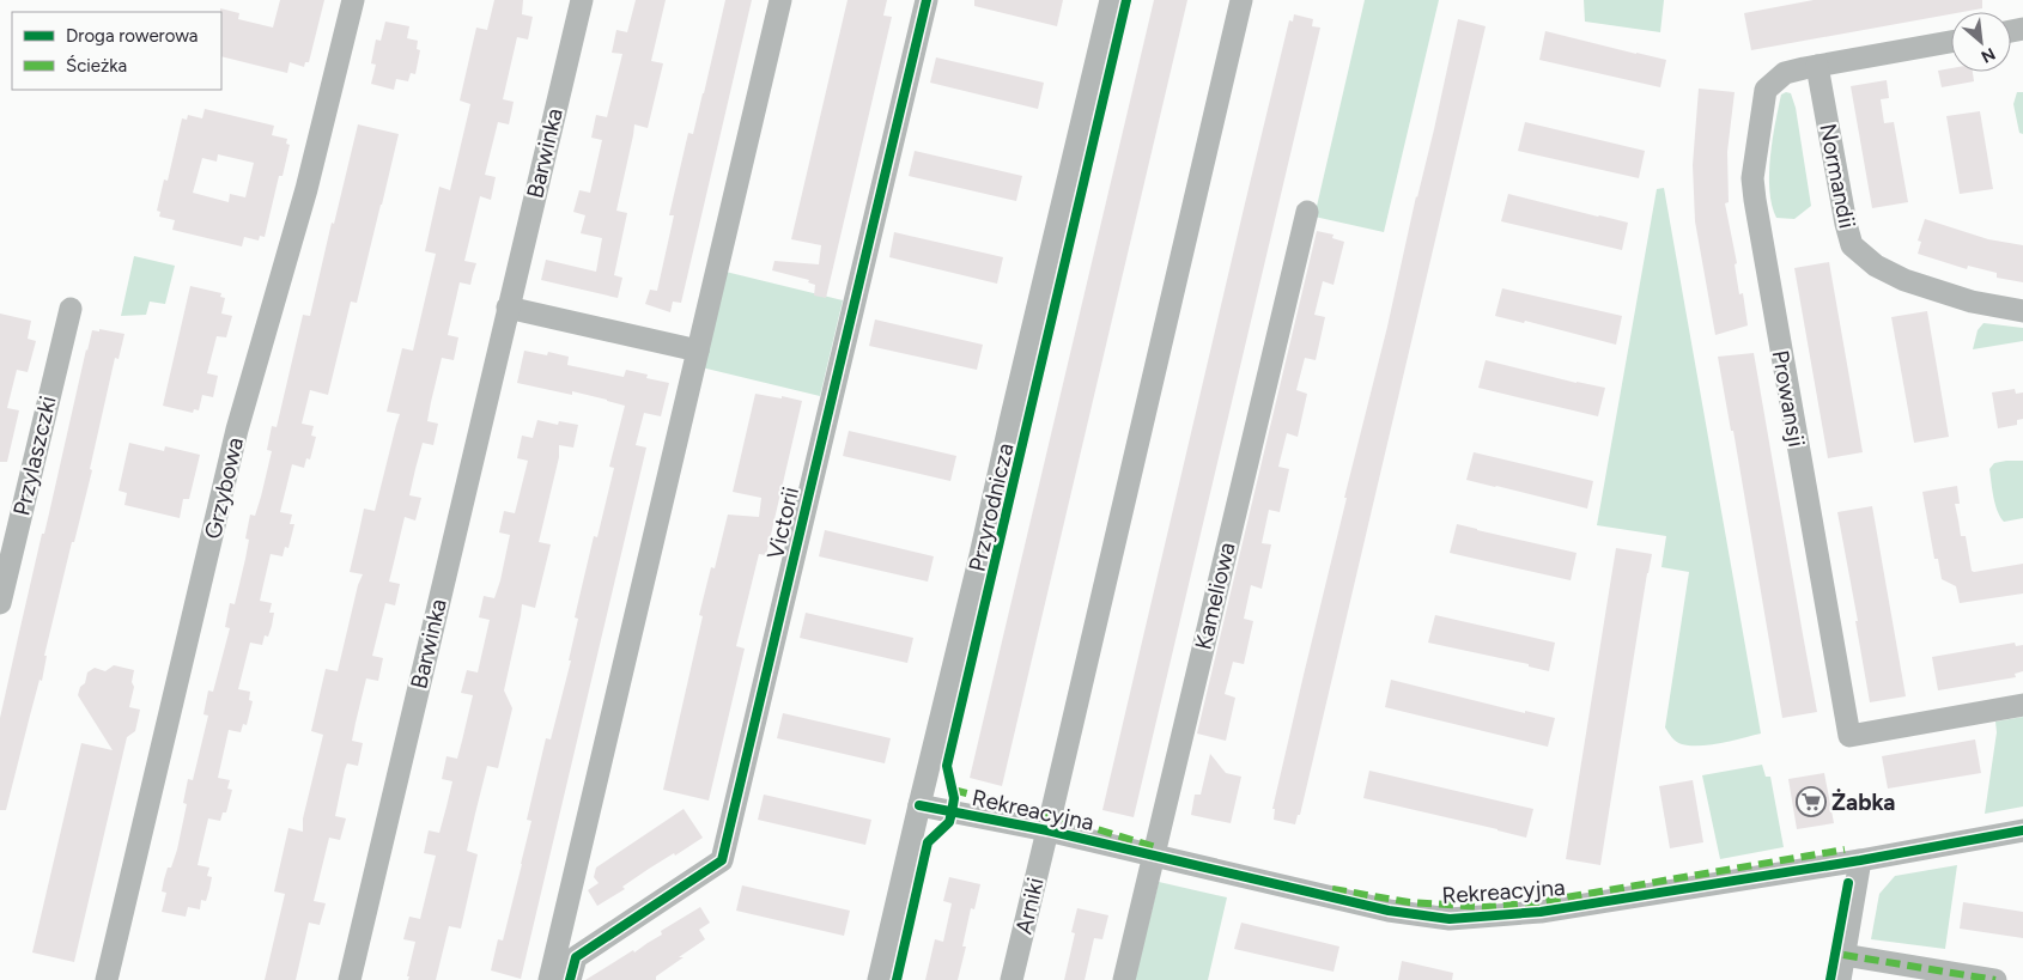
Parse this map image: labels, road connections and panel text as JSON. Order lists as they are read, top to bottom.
{
  "streets": {
    "street": [
      "Barwinka",
      "Normandii",
      "Prowansji",
      "Przylaszczki",
      "Grzybowa",
      "Przyrodnicza",
      "Victorii",
      "Kameliowa",
      "Rekreacyjna",
      "Arniki"
    ]
  },
  "crossings": [
    ["Normandii", "Prowansji"],
    ["Przyrodnicza", "Rekreacyjna"],
    ["Kameliowa", "Rekreacyjna"],
    ["Rekreacyjna", "Arniki"]
  ],
  "places": {
    "supermarket": ["Żabka"]
  },
  "legend": ["Droga rowerowa", "Ścieżka"],
  "north": "bottom right"
}
